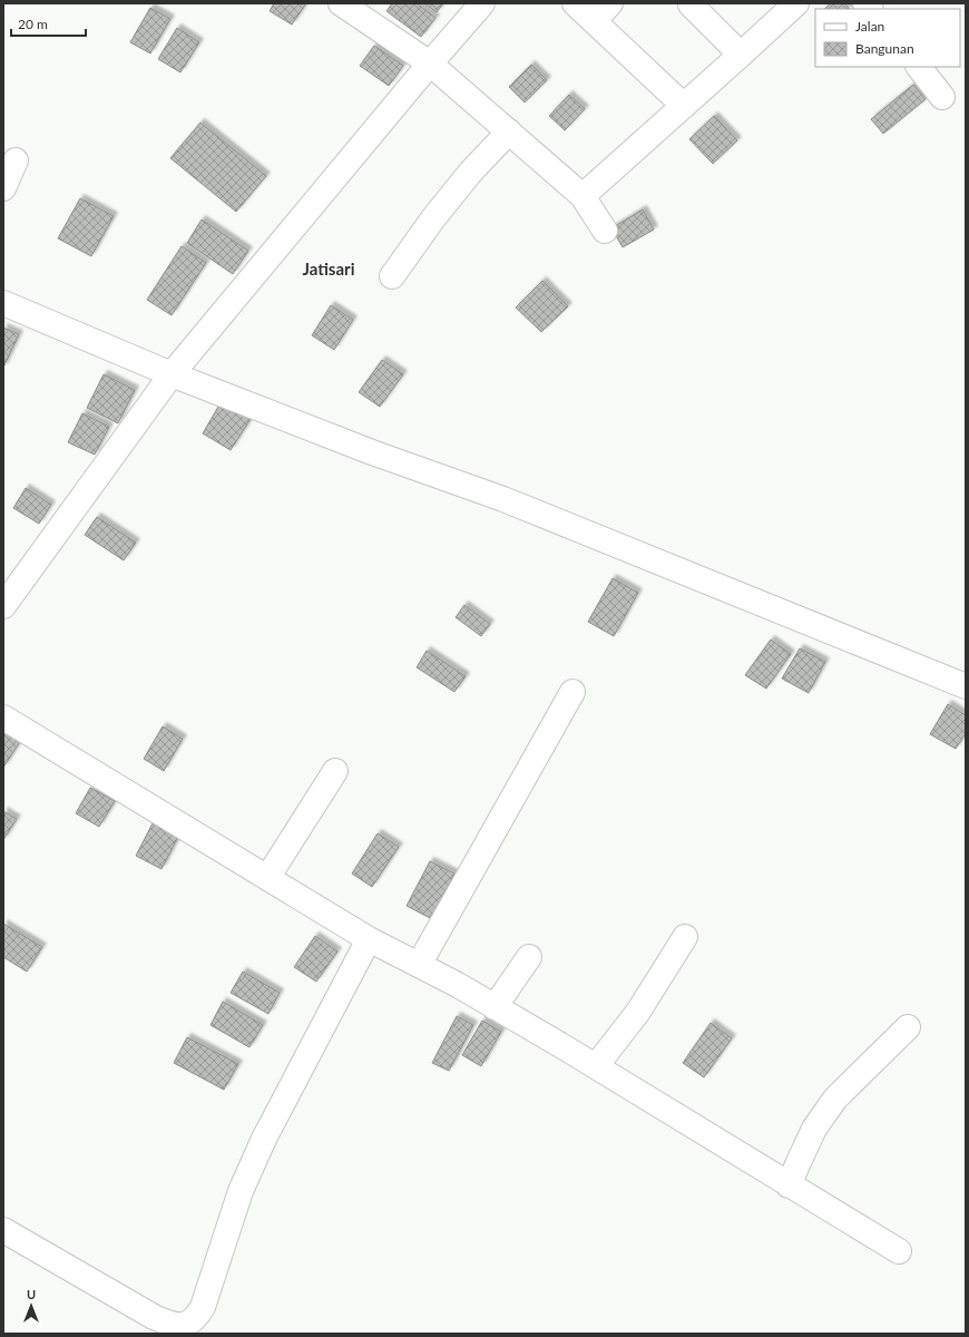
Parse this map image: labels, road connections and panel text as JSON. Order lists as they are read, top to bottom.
{
  "districts": ["Jatisari"],
  "legend": ["Jalan", "Bangunan"],
  "scale_bar": "20 m",
  "north": "top"
}
